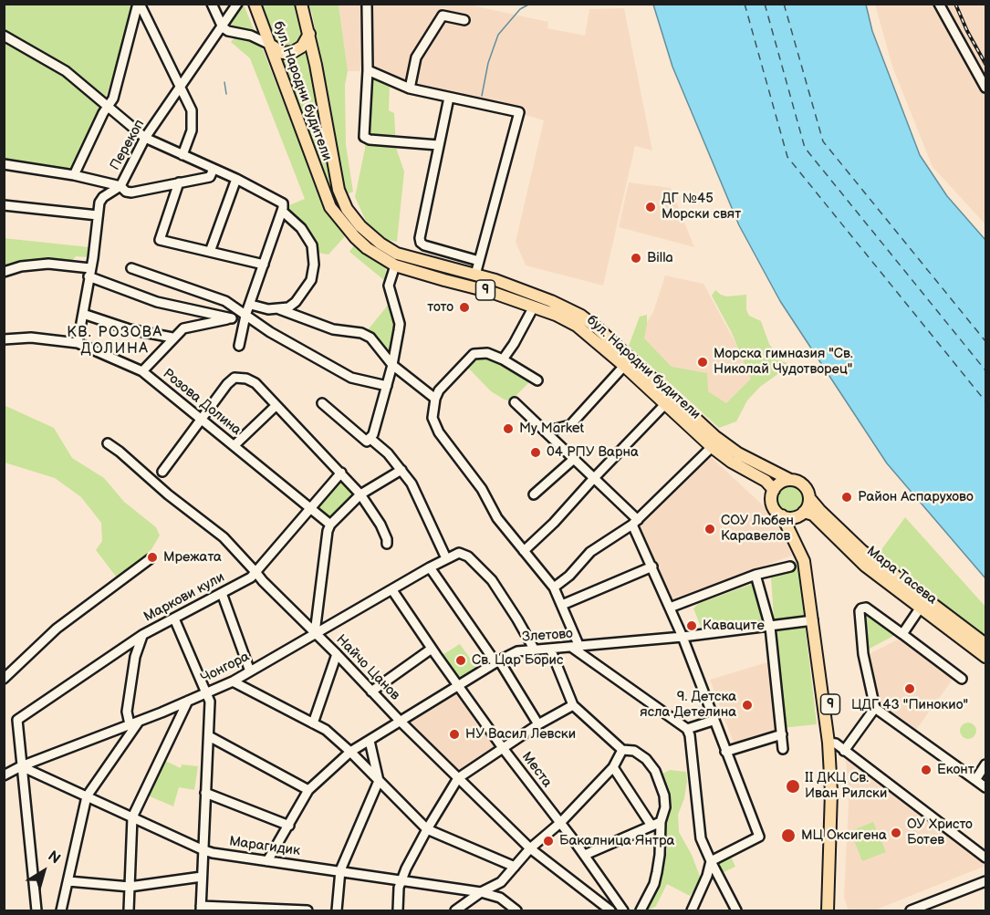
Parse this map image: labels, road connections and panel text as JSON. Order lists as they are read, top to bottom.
{
  "streets": {
    "main road": ["бул. Народни будители", "9", "Мара Тасева"],
    "street": [
      "Перекоп",
      "Розова Долина",
      "Маркови кули",
      "Злетово",
      "Чонгора",
      "Найчо Цанов",
      "Места",
      "Марагидик"
    ]
  },
  "crossings": [
    ["бул. Народни будители", "9"],
    ["бул. Народни будители", "Мара Тасева"],
    ["Перекоп", "Розова Долина"],
    ["9", "Мара Тасева"],
    ["9", "Злетово"],
    ["Розова Долина", "Маркови кули"],
    ["Маркови кули", "Чонгора"],
    ["Маркови кули", "Найчо Цанов"],
    ["Маркови кули", "Марагидик"],
    ["Злетово", "Найчо Цанов"],
    ["Злетово", "Места"],
    ["Злетово", "Марагидик"],
    ["Чонгора", "Найчо Цанов"],
    ["Чонгора", "Места"],
    ["Чонгора", "Марагидик"]
  ],
  "districts": ["КВ. РОЗОВА ДОЛИНА"],
  "places": [
    "ДГ №45 Морски свят",
    "Billa",
    "тото",
    "Морска гимназия \"Св. Николай Чудотворец\"",
    "My Market",
    "04 РПУ Варна",
    "Район Аспарухово",
    "СОУ Любен Каравелов",
    "Мрежата",
    "Каваците",
    "Св. Цар Борис",
    "ЦДГ 43 \"Пинокио\"",
    "9. Детска ясла Детелина",
    "НУ Васил Левски",
    "Еконт",
    "II ДКЦ Св. Иван Рилски",
    "ОУ Христо Ботев",
    "МЦ Оксигена",
    "Бакалница Янтра"
  ],
  "north": "top right"
}
